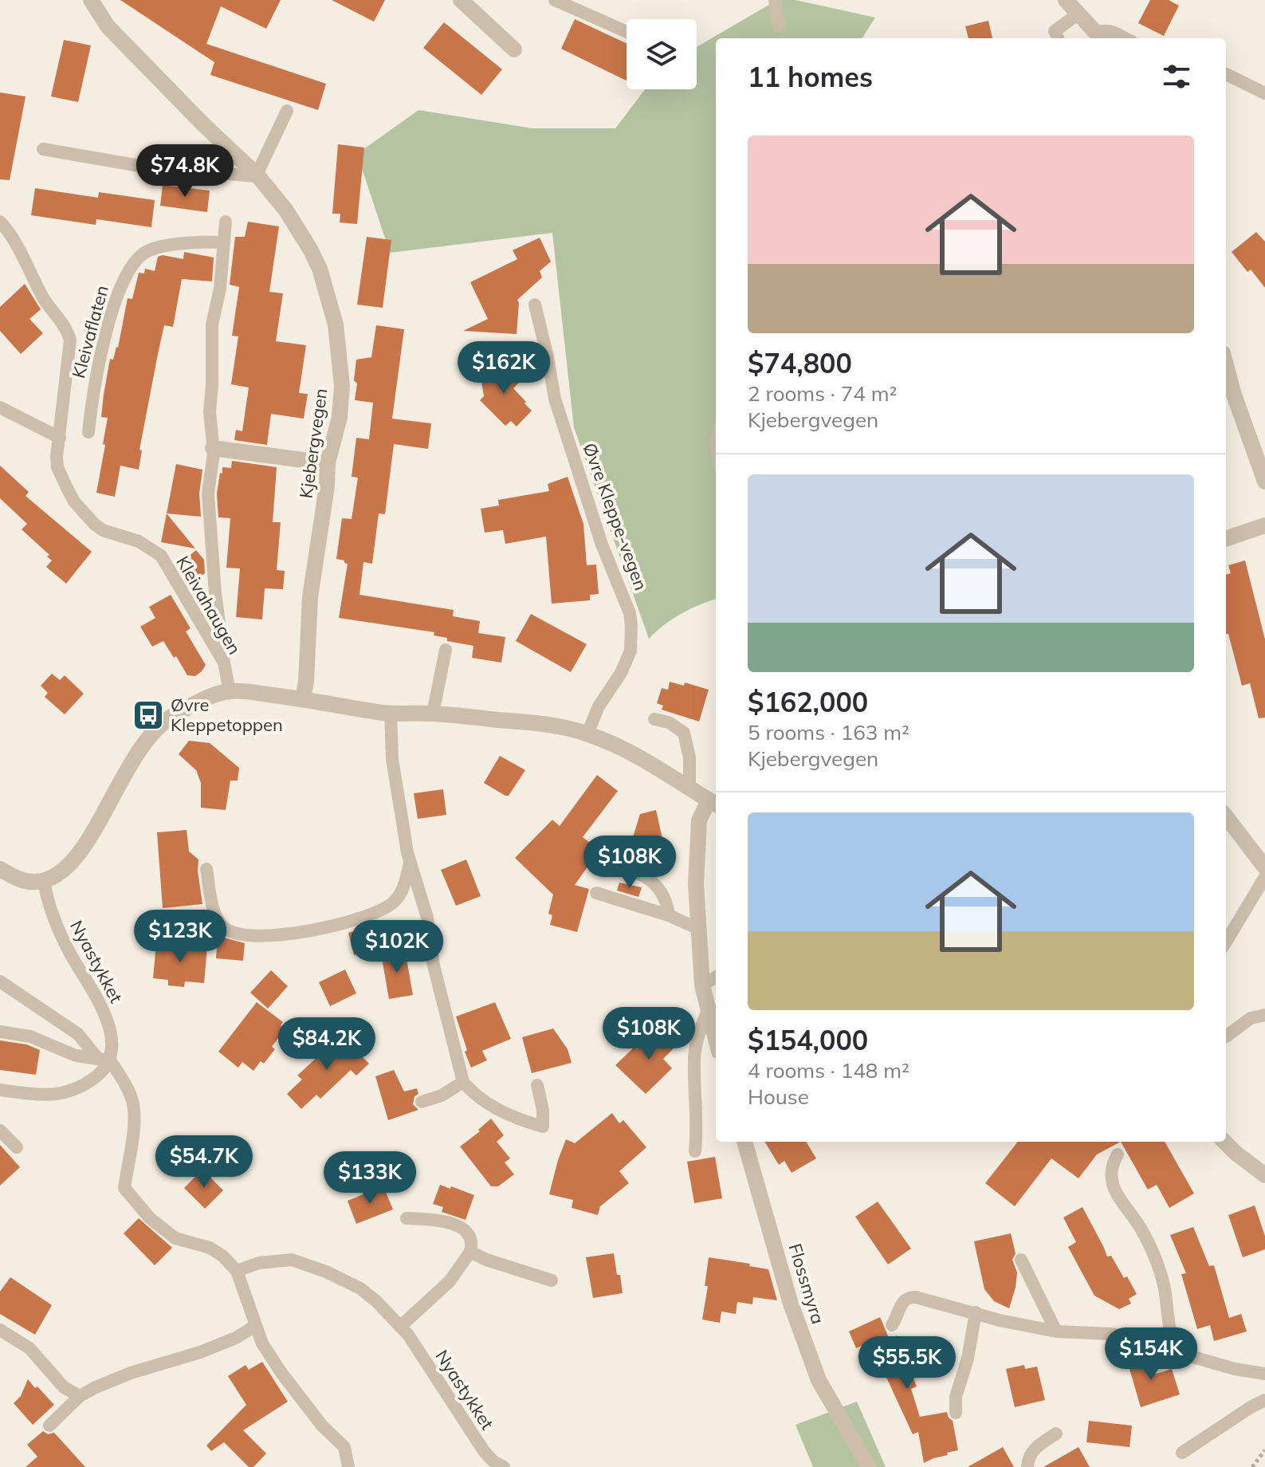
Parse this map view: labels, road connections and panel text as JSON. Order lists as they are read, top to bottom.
{
  "streets": {
    "street": ["Kjebergvegen", "Flossmyra"],
    "lane": [
      "Kleivaflaten",
      "Øvre Kleppe-vegen",
      "Kleivahaugen",
      "Nyastykket"
    ]
  },
  "places": {
    "bus stop": ["Øvre Kleppetoppen"]
  },
  "page": {
    "heading": "11 homes",
    "list": [
      {
        "name": "$74,800",
        "note": "2 rooms · 74 m² · Kjebergvegen"
      },
      {
        "name": "$162,000",
        "note": "5 rooms · 163 m² · Kjebergvegen"
      },
      {
        "name": "$154,000",
        "note": "4 rooms · 148 m² · House"
      }
    ],
    "price": [
      "$74.8K",
      "$162K",
      "$108K",
      "$123K",
      "$102K",
      "$108K",
      "$84.2K",
      "$54.7K",
      "$133K",
      "$154K",
      "$55.5K"
    ]
  }
}
